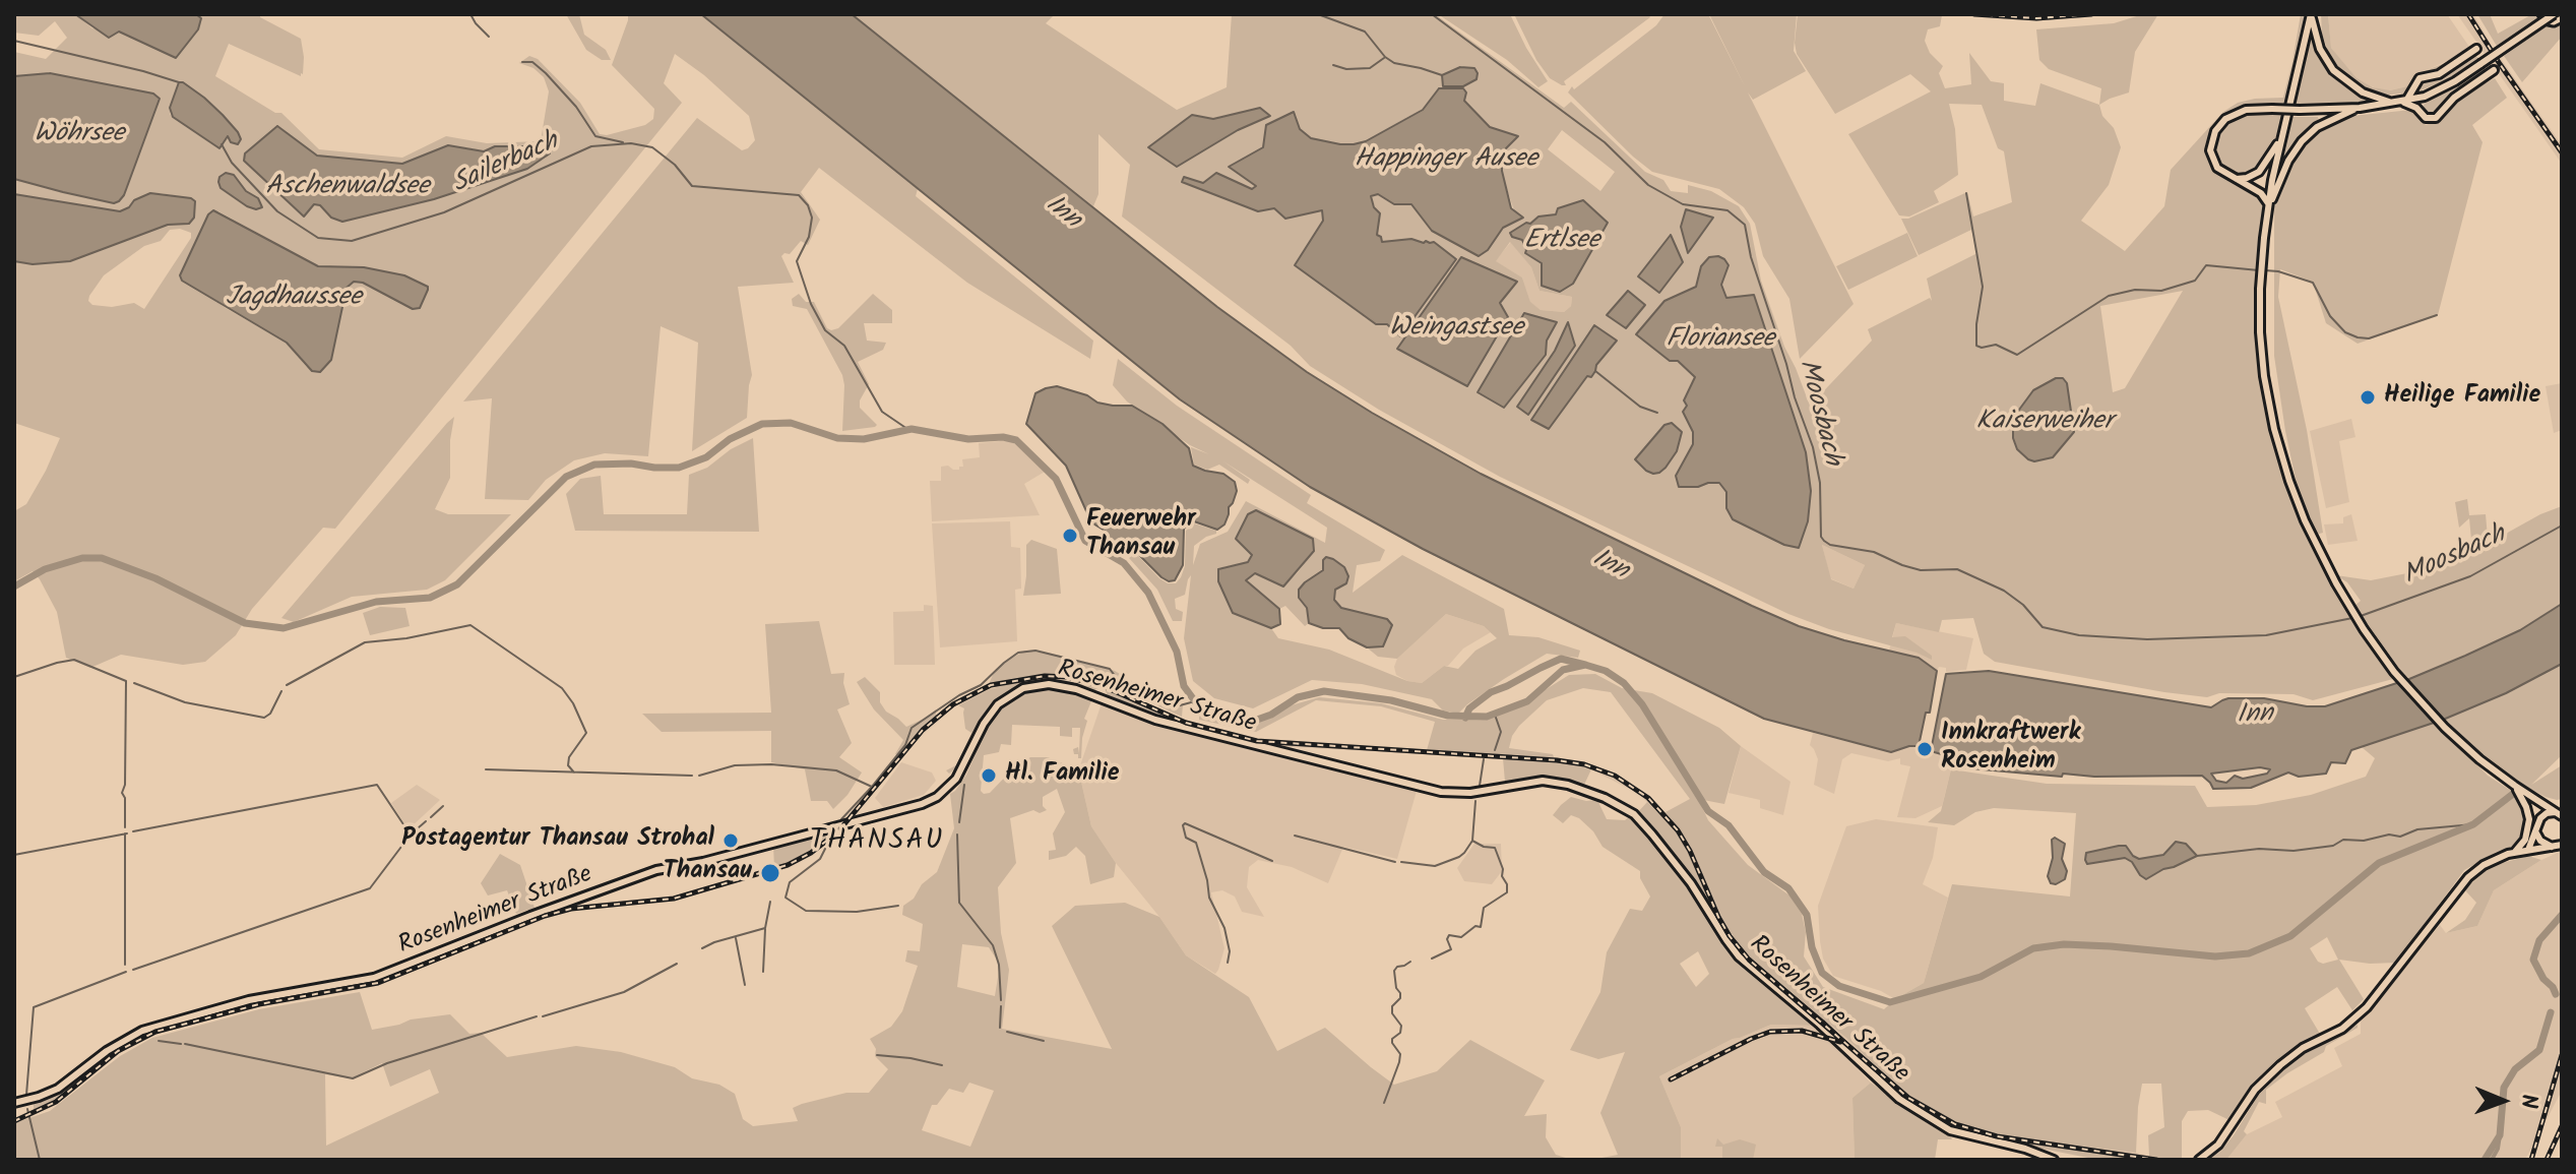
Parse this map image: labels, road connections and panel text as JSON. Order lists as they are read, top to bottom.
{
  "streets": {
    "main road": ["Rosenheimer Straße"]
  },
  "districts": ["THANSAU"],
  "water": [
    "Wöhrsee",
    "Happinger Ausee",
    "Sailerbach",
    "Aschenwaldsee",
    "Inn",
    "Ertlsee",
    "Jagdhaussee",
    "Weingastsee",
    "Floriansee",
    "Moosbach",
    "Kaiserweiher"
  ],
  "places": [
    "Heilige Familie",
    "Feuerwehr Thansau",
    "Innkraftwerk Rosenheim",
    "Hl. Familie",
    "Postagentur Thansau Strohal",
    "Thansau"
  ],
  "north": "right"
}
